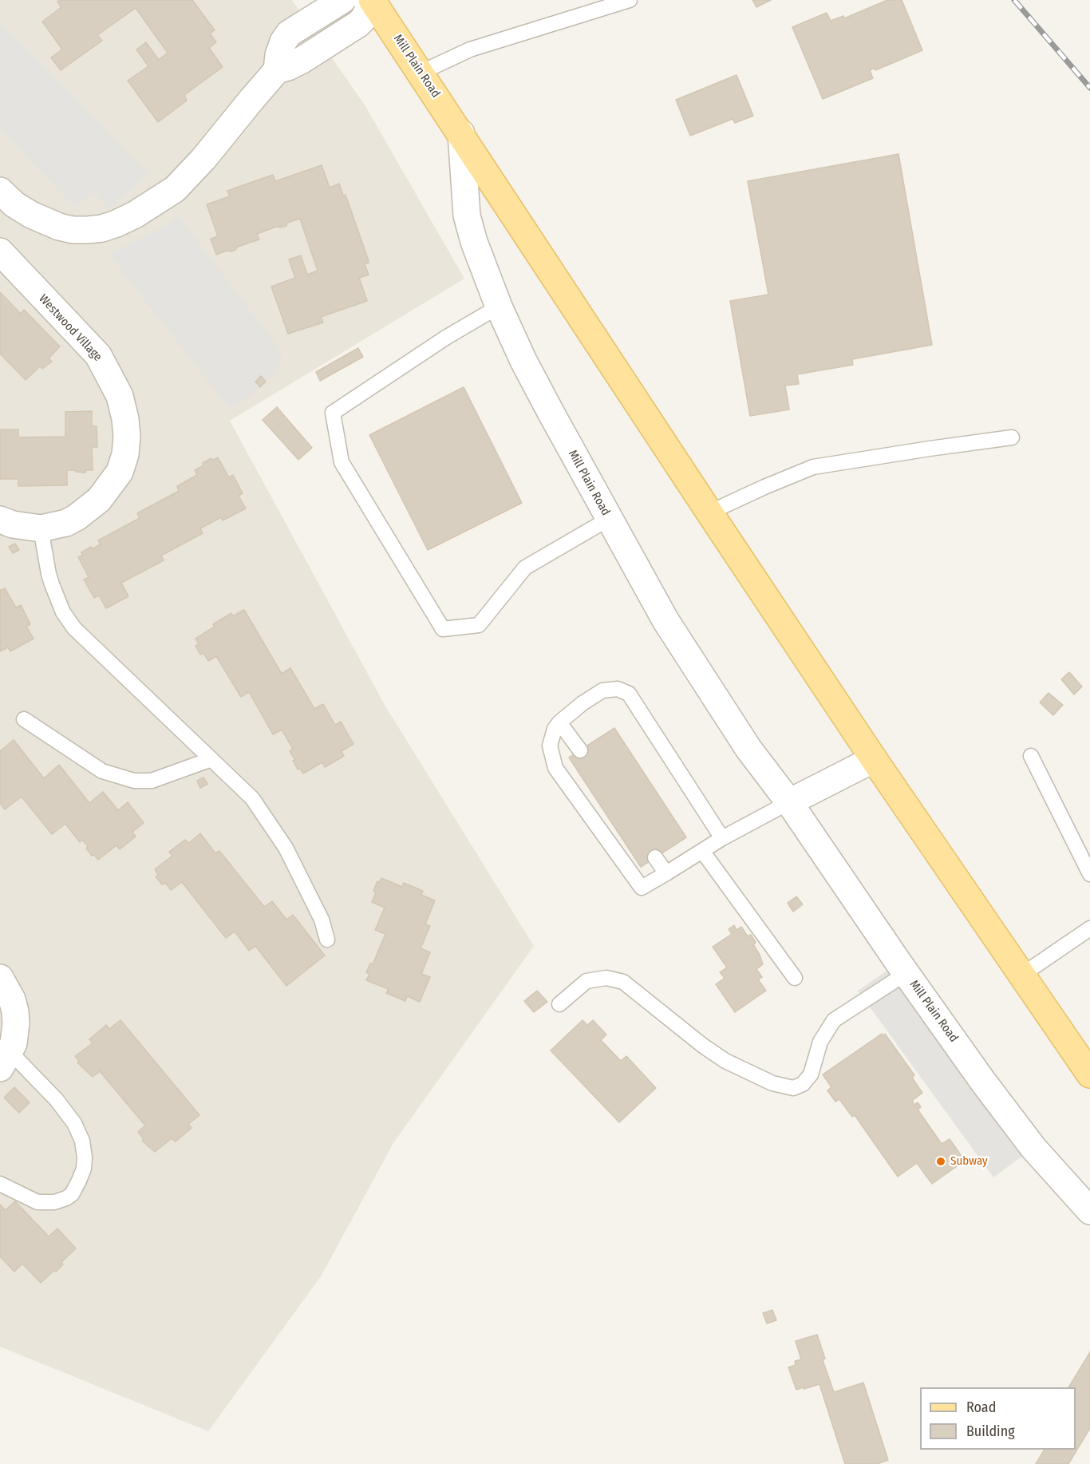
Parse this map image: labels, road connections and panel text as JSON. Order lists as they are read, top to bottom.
{
  "streets": {
    "main road": ["Mill Plain Road"],
    "street": ["Westwood Village"]
  },
  "places": ["Subway"],
  "legend": ["Road", "Building"]
}
